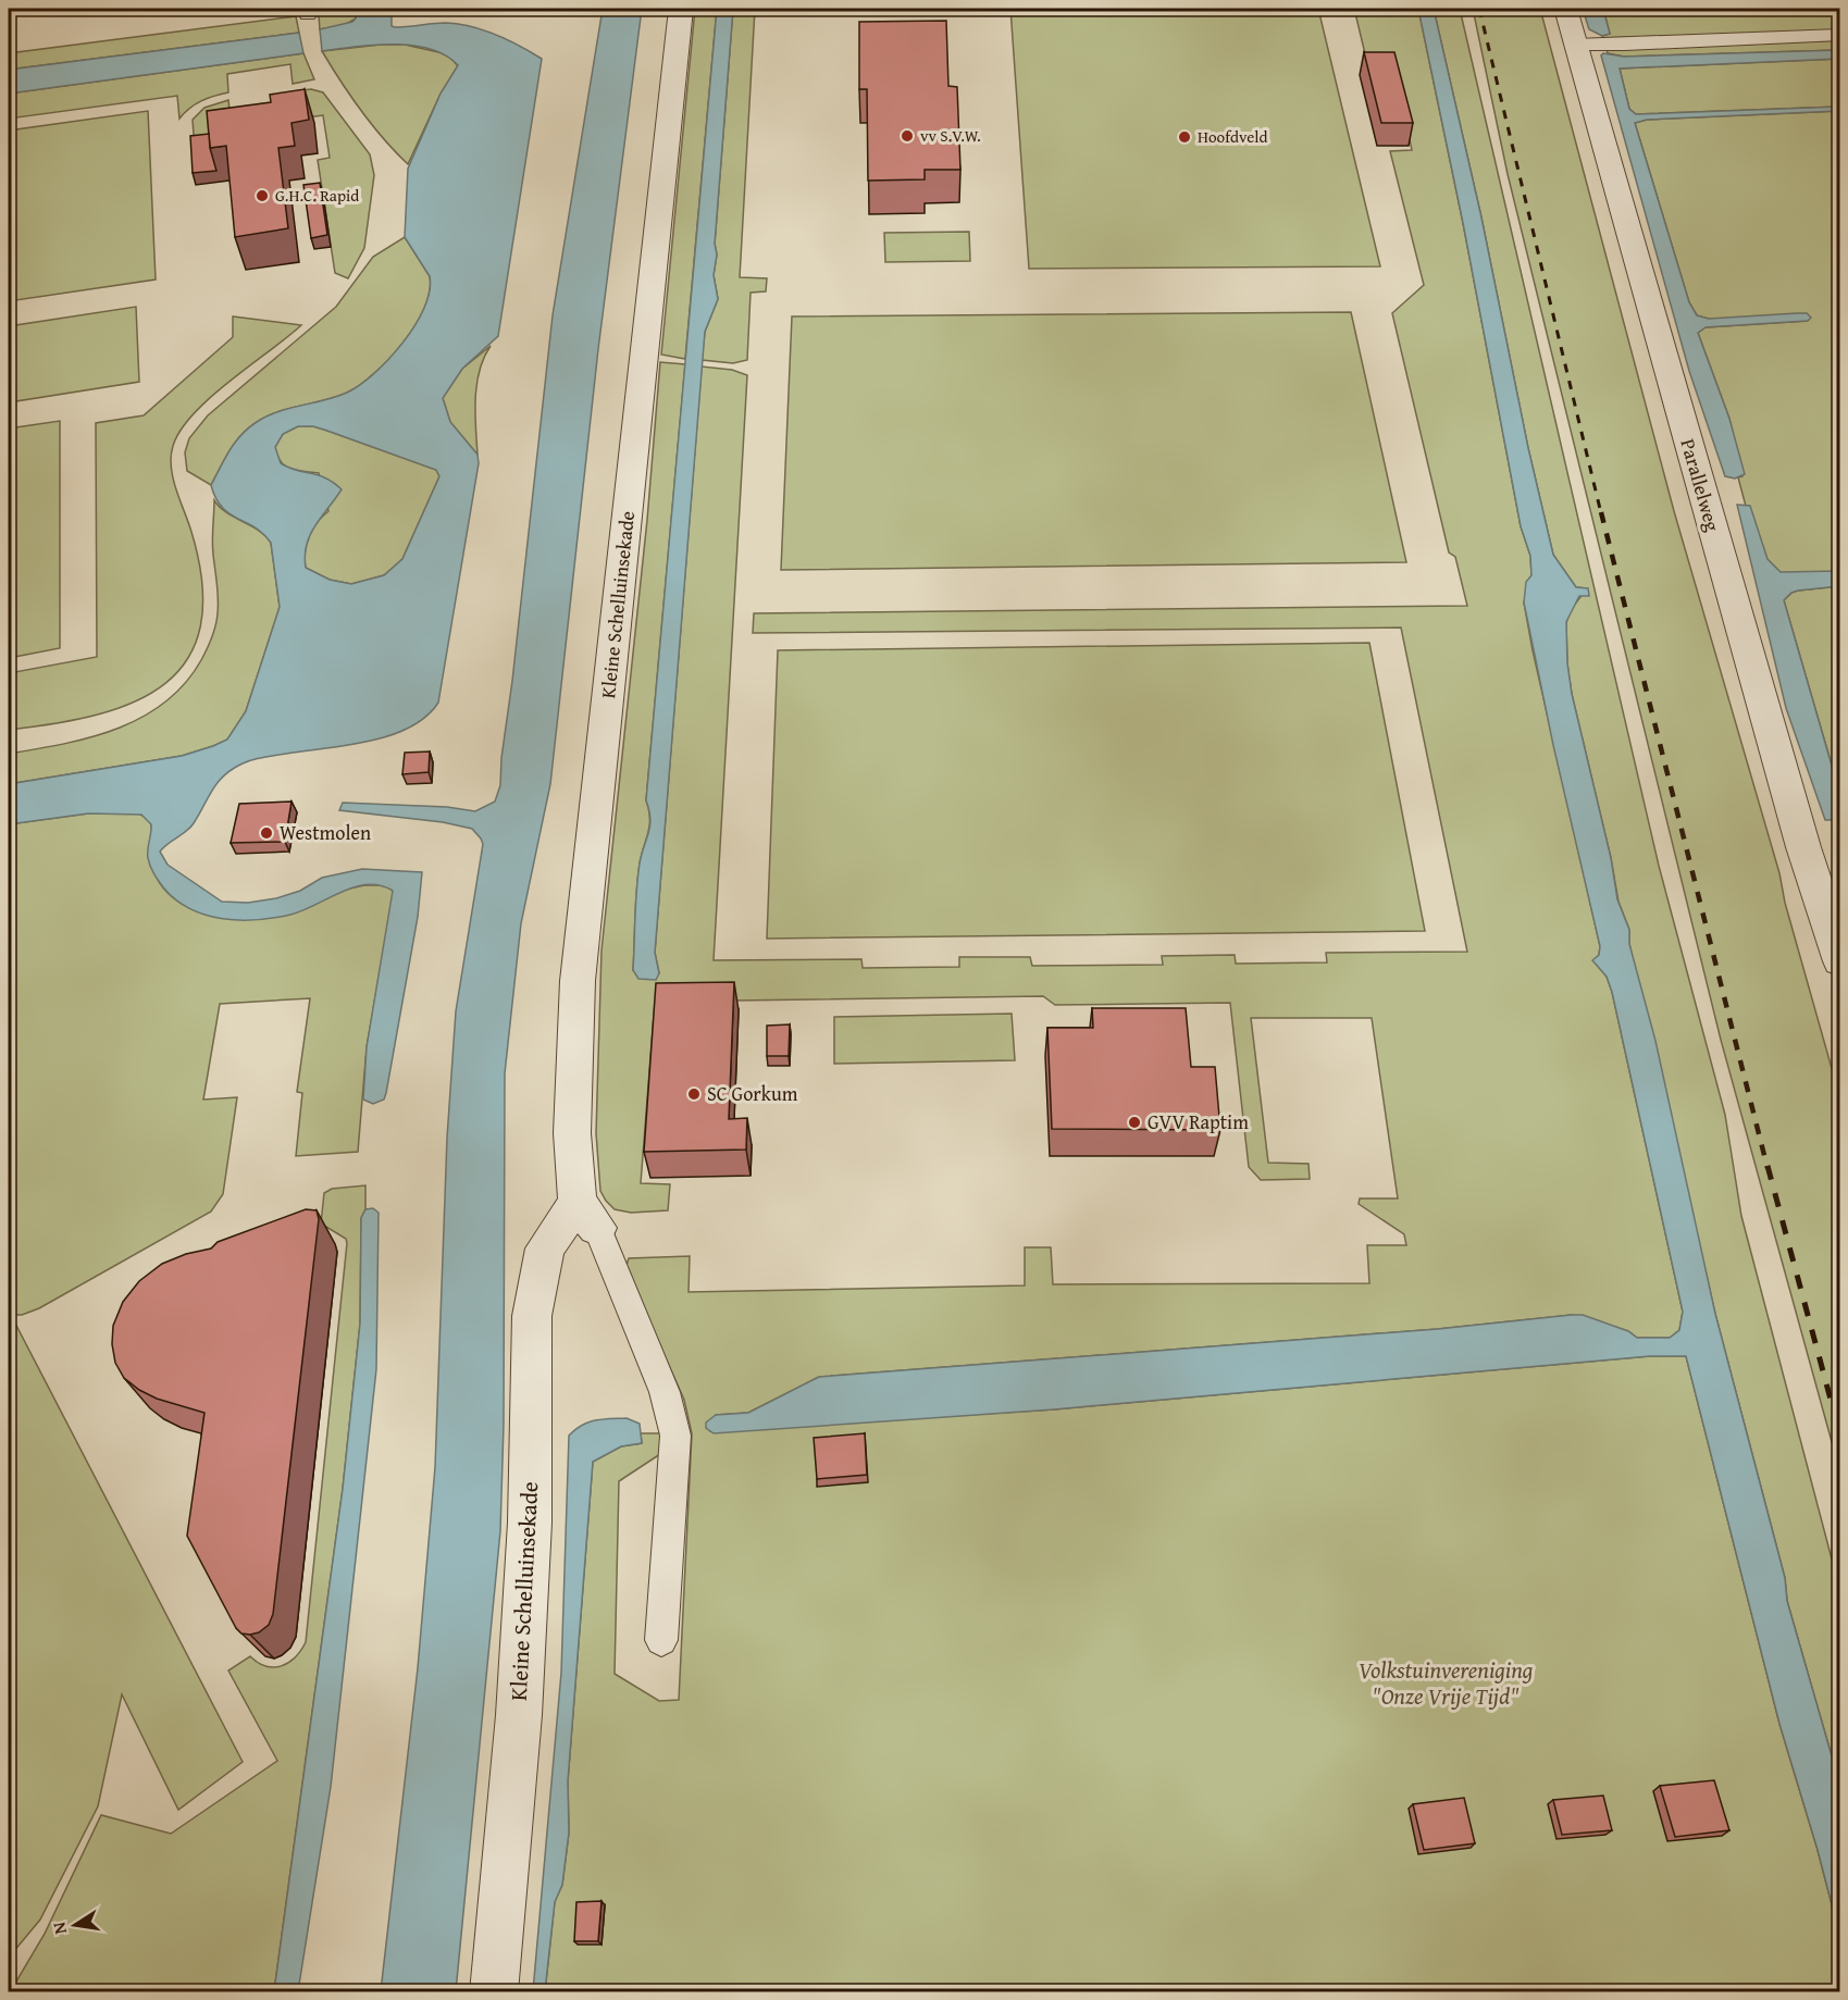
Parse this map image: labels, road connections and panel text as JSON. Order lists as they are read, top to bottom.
{
  "streets": {
    "street": ["Parallelweg", "Kleine Schelluinsekade"]
  },
  "parks": ["Volkstuinvereniging \"Onze Vrije Tijd\""],
  "places": [
    "vv S.V.W.",
    "Hoofdveld",
    "G.H.C. Rapid",
    "Westmolen",
    "SC Gorkum",
    "GVV Raptim"
  ],
  "north": "left"
}
